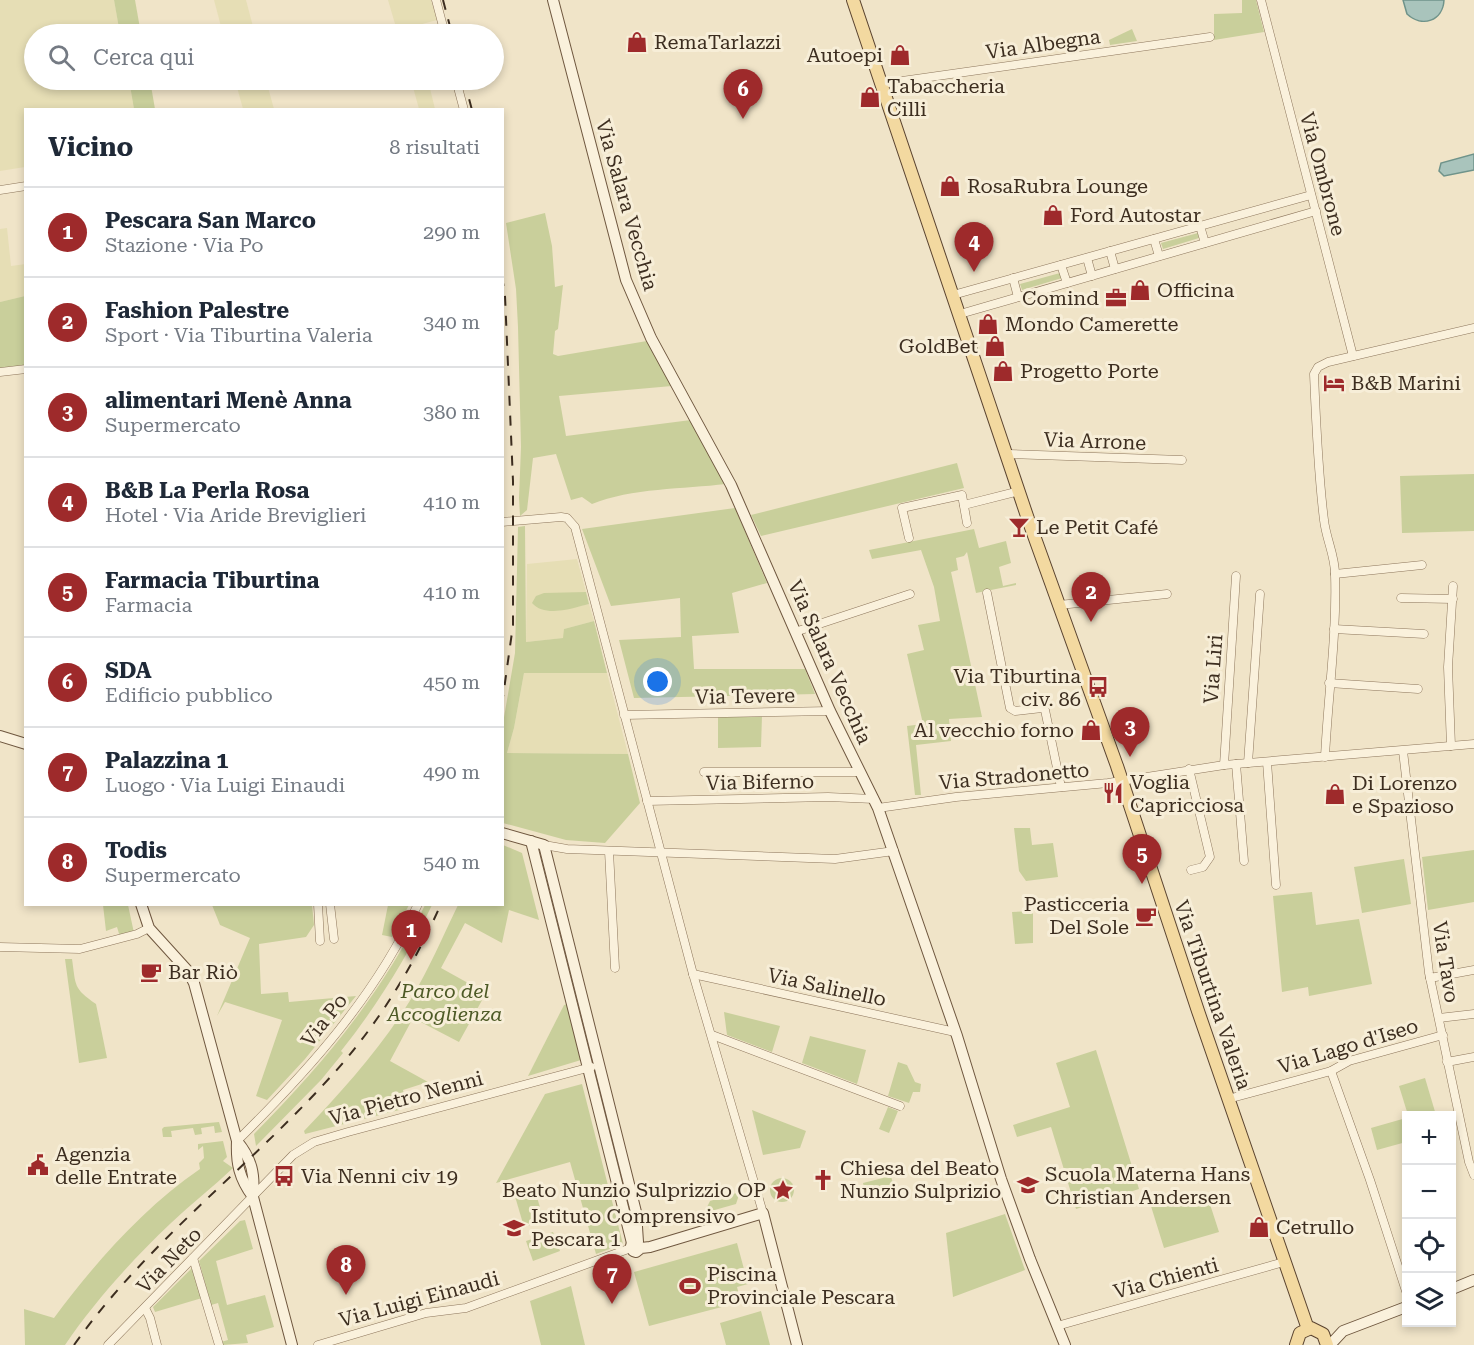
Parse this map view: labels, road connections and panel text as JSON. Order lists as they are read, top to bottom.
{
  "streets": {
    "main road": ["Via Tiburtina Valeria"],
    "street": [
      "Via Albegna",
      "Via Ombrone",
      "Via Salara Vecchia",
      "Via Arrone",
      "Via Liri",
      "Via Tevere",
      "Via Stradonetto",
      "Via Biferno",
      "Via Tavo",
      "Via Salinello",
      "Via Po",
      "Via Lago d'Iseo",
      "Via Pietro Nenni",
      "Via Neto",
      "Via Chienti",
      "Via Luigi Einaudi"
    ]
  },
  "crossings": [
    ["Via Albegna", "Via Tiburtina Valeria"],
    ["Via Salara Vecchia", "Via Tevere"],
    ["Via Salara Vecchia", "Via Stradonetto"],
    ["Via Salara Vecchia", "Via Biferno"],
    ["Via Salara Vecchia", "Via Salinello"],
    ["Via Salara Vecchia", "Via Chienti"],
    ["Via Arrone", "Via Tiburtina Valeria"],
    ["Via Liri", "Via Stradonetto"],
    ["Via Stradonetto", "Via Biferno"],
    ["Via Stradonetto", "Via Tavo"],
    ["Via Stradonetto", "Via Tiburtina Valeria"],
    ["Via Tavo", "Via Lago d'Iseo"],
    ["Via Tiburtina Valeria", "Via Lago d'Iseo"],
    ["Via Tiburtina Valeria", "Via Chienti"],
    ["Via Pietro Nenni", "Via Neto"]
  ],
  "parks": ["Parco del Accoglienza"],
  "places": {
    "shop": [
      "RemaTarlazzi",
      "Autoepi",
      "Tabaccheria Cilli",
      "RosaRubra Lounge",
      "Ford Autostar",
      "Officina",
      "Mondo Camerette",
      "GoldBet",
      "Progetto Porte",
      "Al vecchio forno",
      "Di Lorenzo e Spazioso",
      "Cetrullo"
    ],
    "office": ["Comind"],
    "hotel": ["B&B Marini"],
    "bar": ["Le Petit Café"],
    "bus stop": ["Via Tiburtina civ. 86", "Via Nenni civ 19"],
    "restaurant": ["Voglia Capricciosa"],
    "cafe": ["Pasticceria Del Sole", "Bar Riò"],
    "public building": ["Agenzia delle Entrate"],
    "church": ["Chiesa del Beato Nunzio Sulprizio"],
    "school or university": ["Scuola Materna Hans Christian Andersen", "Istituto Comprensivo Pescara 1"],
    "place": ["Beato Nunzio Sulprizzio OP"],
    "sports": ["Piscina Provinciale Pescara"]
  },
  "page": {
    "search": "Cerca qui",
    "pins": [
      "6",
      "4",
      "2",
      "3",
      "5",
      "1",
      "8",
      "7"
    ],
    "heading": ["Vicino", "8 risultati"],
    "list": [
      {
        "mark": "1",
        "name": "Pescara San Marco",
        "note": "Stazione · Via Po",
        "value": "290 m"
      },
      {
        "mark": "2",
        "name": "Fashion Palestre",
        "note": "Sport · Via Tiburtina Valeria",
        "value": "340 m"
      },
      {
        "mark": "3",
        "name": "alimentari Menè Anna",
        "note": "Supermercato",
        "value": "380 m"
      },
      {
        "mark": "4",
        "name": "B&B La Perla Rosa",
        "note": "Hotel · Via Aride Breviglieri",
        "value": "410 m"
      },
      {
        "mark": "5",
        "name": "Farmacia Tiburtina",
        "note": "Farmacia",
        "value": "410 m"
      },
      {
        "mark": "6",
        "name": "SDA",
        "note": "Edificio pubblico",
        "value": "450 m"
      },
      {
        "mark": "7",
        "name": "Palazzina 1",
        "note": "Luogo · Via Luigi Einaudi",
        "value": "490 m"
      },
      {
        "mark": "8",
        "name": "Todis",
        "note": "Supermercato",
        "value": "540 m"
      }
    ],
    "map_buttons": ["+", "−"]
  }
}
